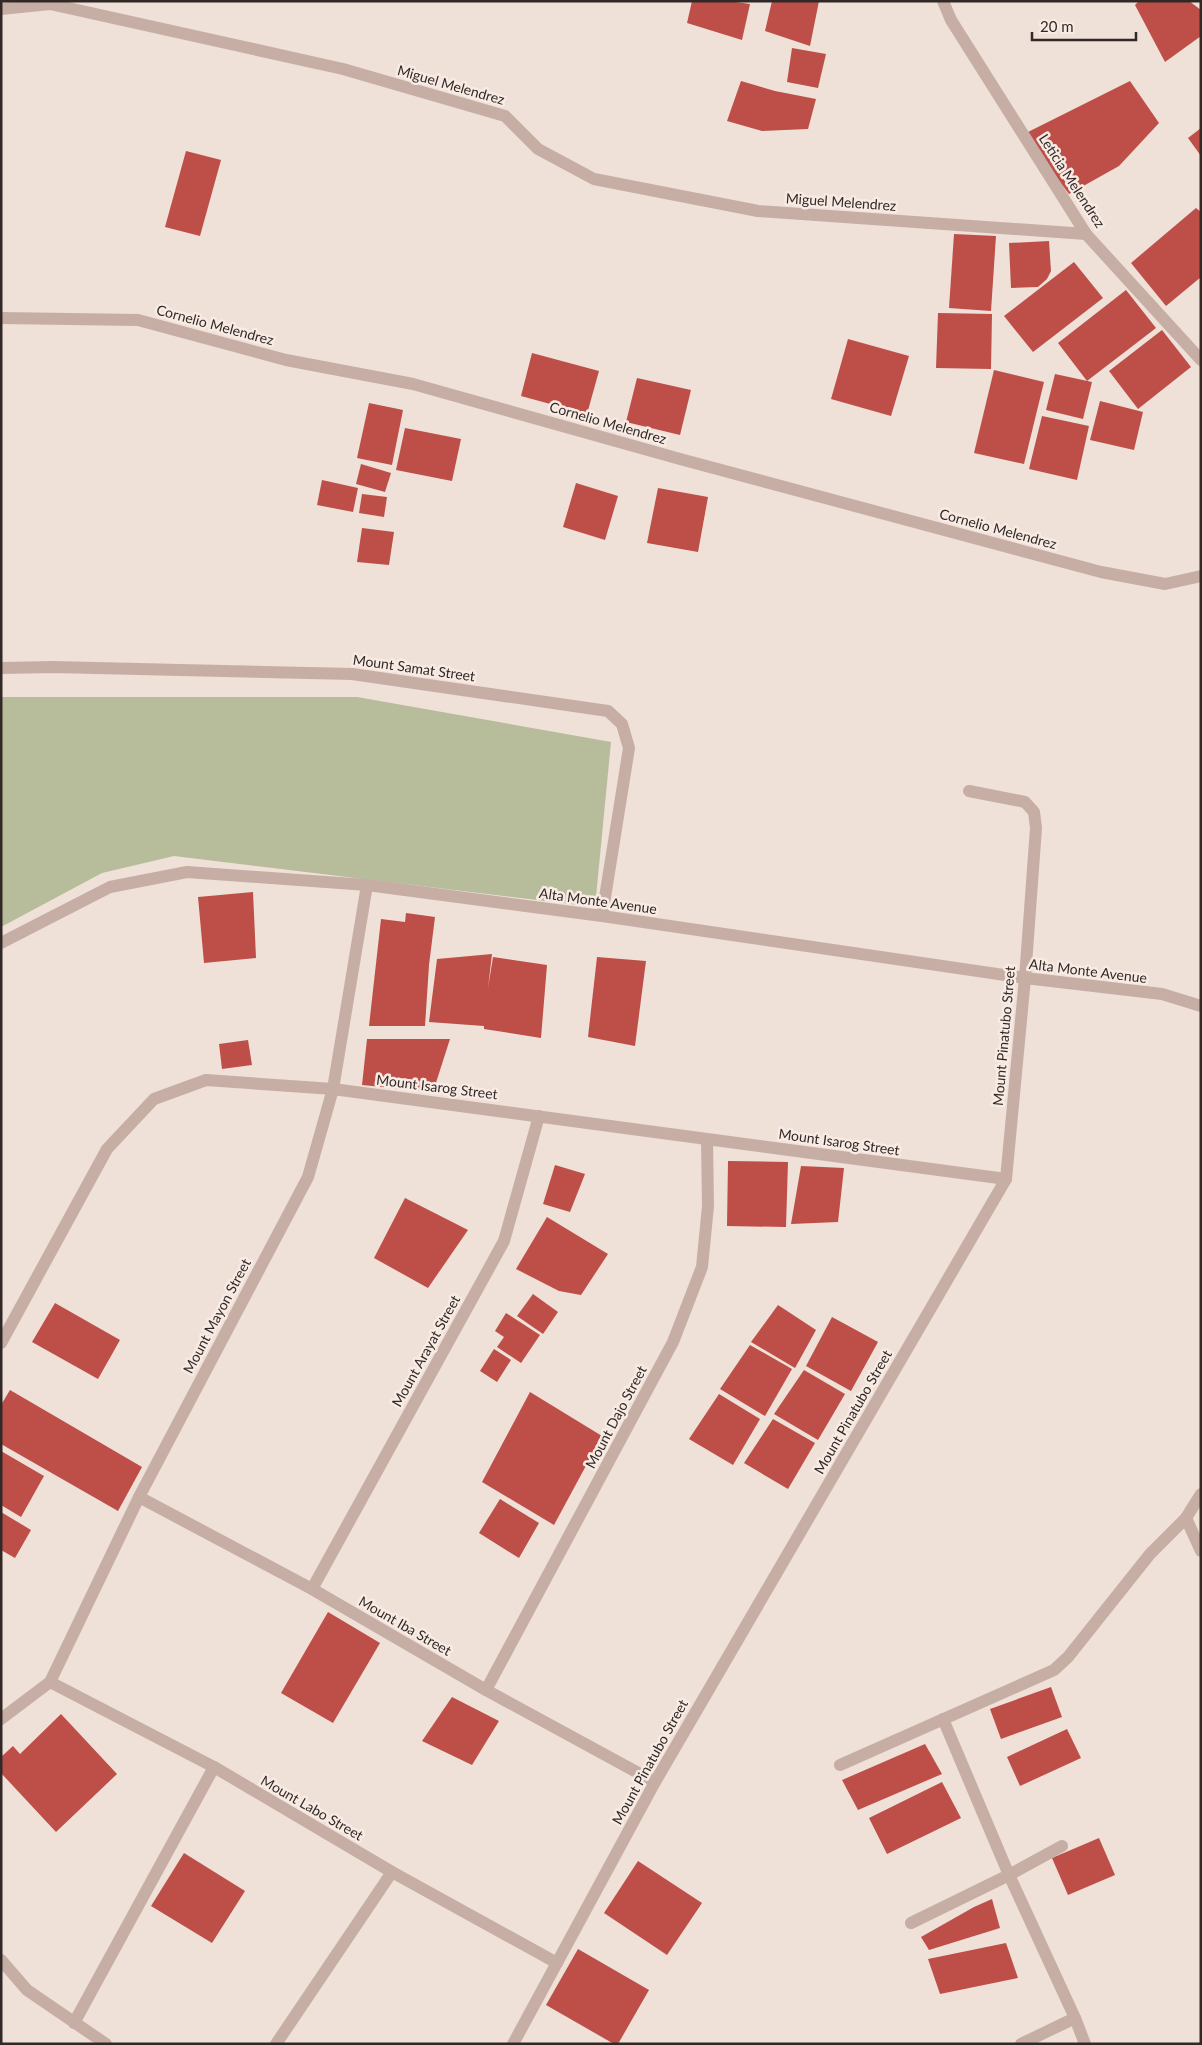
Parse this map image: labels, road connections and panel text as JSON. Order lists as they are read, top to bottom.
{
  "streets": {
    "street": [
      "Miguel Melendrez",
      "Leticia Melendrez",
      "Cornelio Melendrez",
      "Mount Samat Street",
      "Alta Monte Avenue",
      "Mount Pinatubo Street",
      "Mount Isarog Street",
      "Mount Mayon Street",
      "Mount Arayat Street",
      "Mount Dajo Street",
      "Mount Iba Street",
      "Mount Labo Street"
    ]
  },
  "crossings": [
    ["Miguel Melendrez", "Leticia Melendrez"],
    ["Mount Samat Street", "Alta Monte Avenue"],
    ["Alta Monte Avenue", "Mount Pinatubo Street"],
    ["Alta Monte Avenue", "Mount Mayon Street"],
    ["Mount Pinatubo Street", "Mount Isarog Street"],
    ["Mount Pinatubo Street", "Mount Iba Street"],
    ["Mount Pinatubo Street", "Mount Labo Street"],
    ["Mount Isarog Street", "Mount Mayon Street"],
    ["Mount Isarog Street", "Mount Arayat Street"],
    ["Mount Isarog Street", "Mount Dajo Street"],
    ["Mount Mayon Street", "Mount Iba Street"],
    ["Mount Mayon Street", "Mount Labo Street"],
    ["Mount Arayat Street", "Mount Iba Street"],
    ["Mount Dajo Street", "Mount Iba Street"]
  ],
  "scale_bar": "20 m"
}
